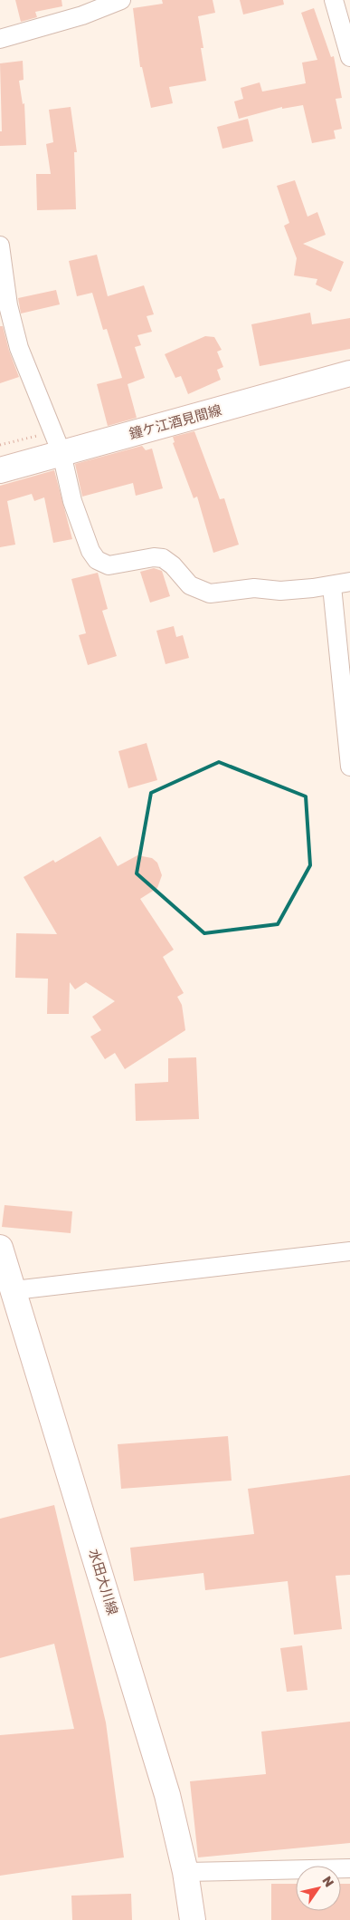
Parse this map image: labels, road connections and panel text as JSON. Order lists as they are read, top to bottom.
{
  "streets": {
    "main road": ["鐘ケ江酒見間線", "水田大川線"]
  },
  "north": "top right"
}
